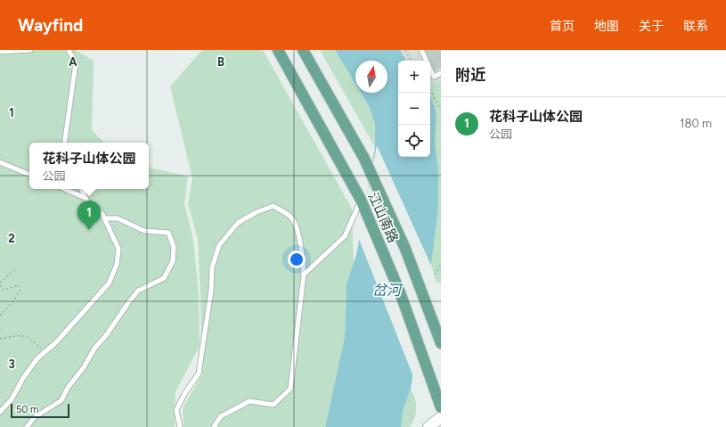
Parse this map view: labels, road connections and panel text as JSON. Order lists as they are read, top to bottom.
{
  "streets": {
    "main road": ["江山南路"]
  },
  "water": ["岔河"],
  "scale_bar": "50 m",
  "north": "top",
  "page": {
    "header": "Wayfind",
    "nav": [
      "首页",
      "地图",
      "关于",
      "联系"
    ],
    "heading": "附近",
    "map_buttons": ["+", "−"],
    "list": [
      {
        "mark": "1",
        "name": "花科子山体公园",
        "note": "公园",
        "value": "180 m"
      }
    ],
    "popup": ["花科子山体公园", "公园"],
    "pins": "1",
    "scale": "50 m"
  },
  "grid": {
    "columns": ["A", "B"],
    "rows": ["1", "2", "3"]
  }
}
